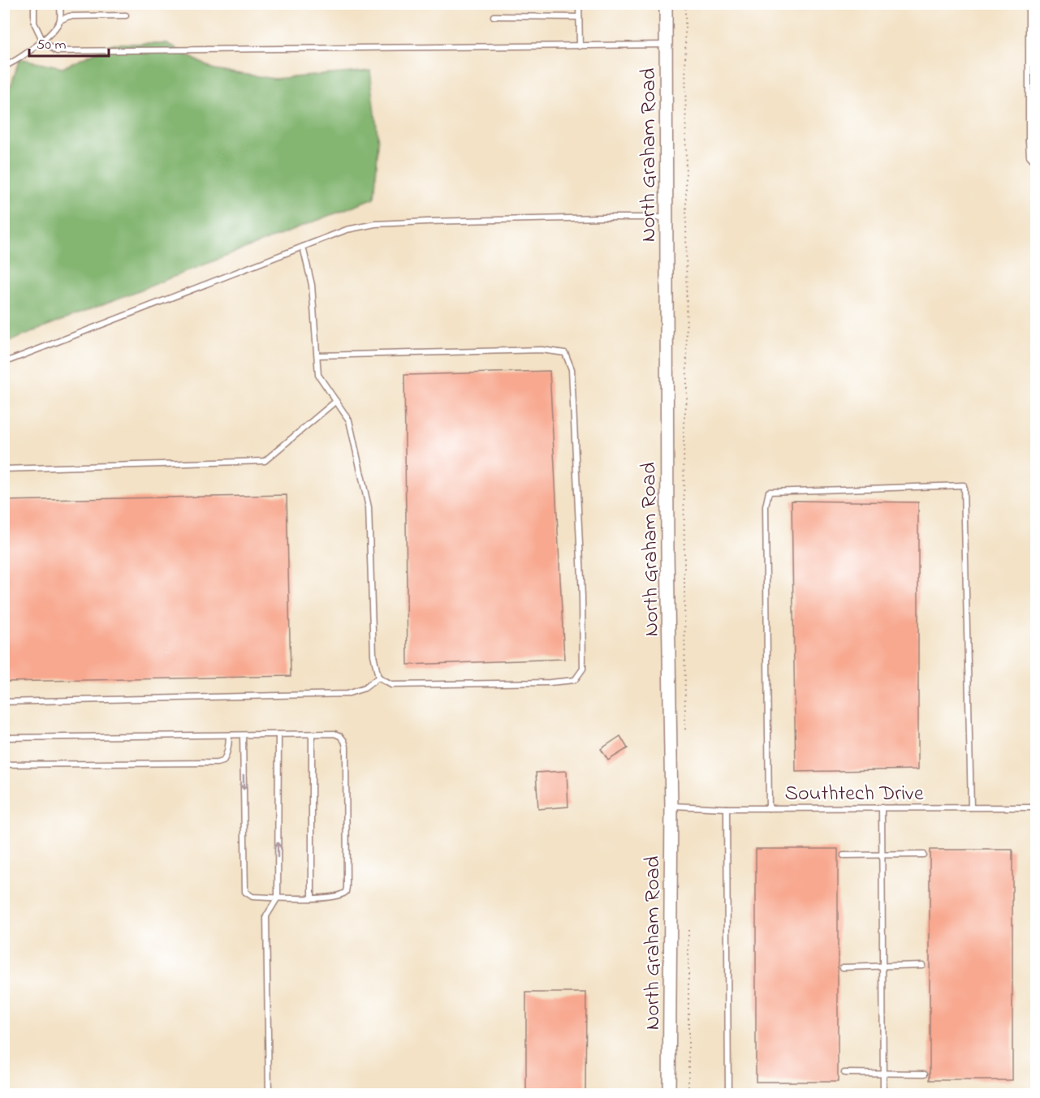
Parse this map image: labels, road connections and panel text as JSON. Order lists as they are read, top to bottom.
{
  "streets": {
    "street": ["North Graham Road"],
    "lane": ["Southtech Drive"]
  },
  "crossings": [
    ["North Graham Road", "Southtech Drive"]
  ],
  "scale_bar": "50 m"
}
